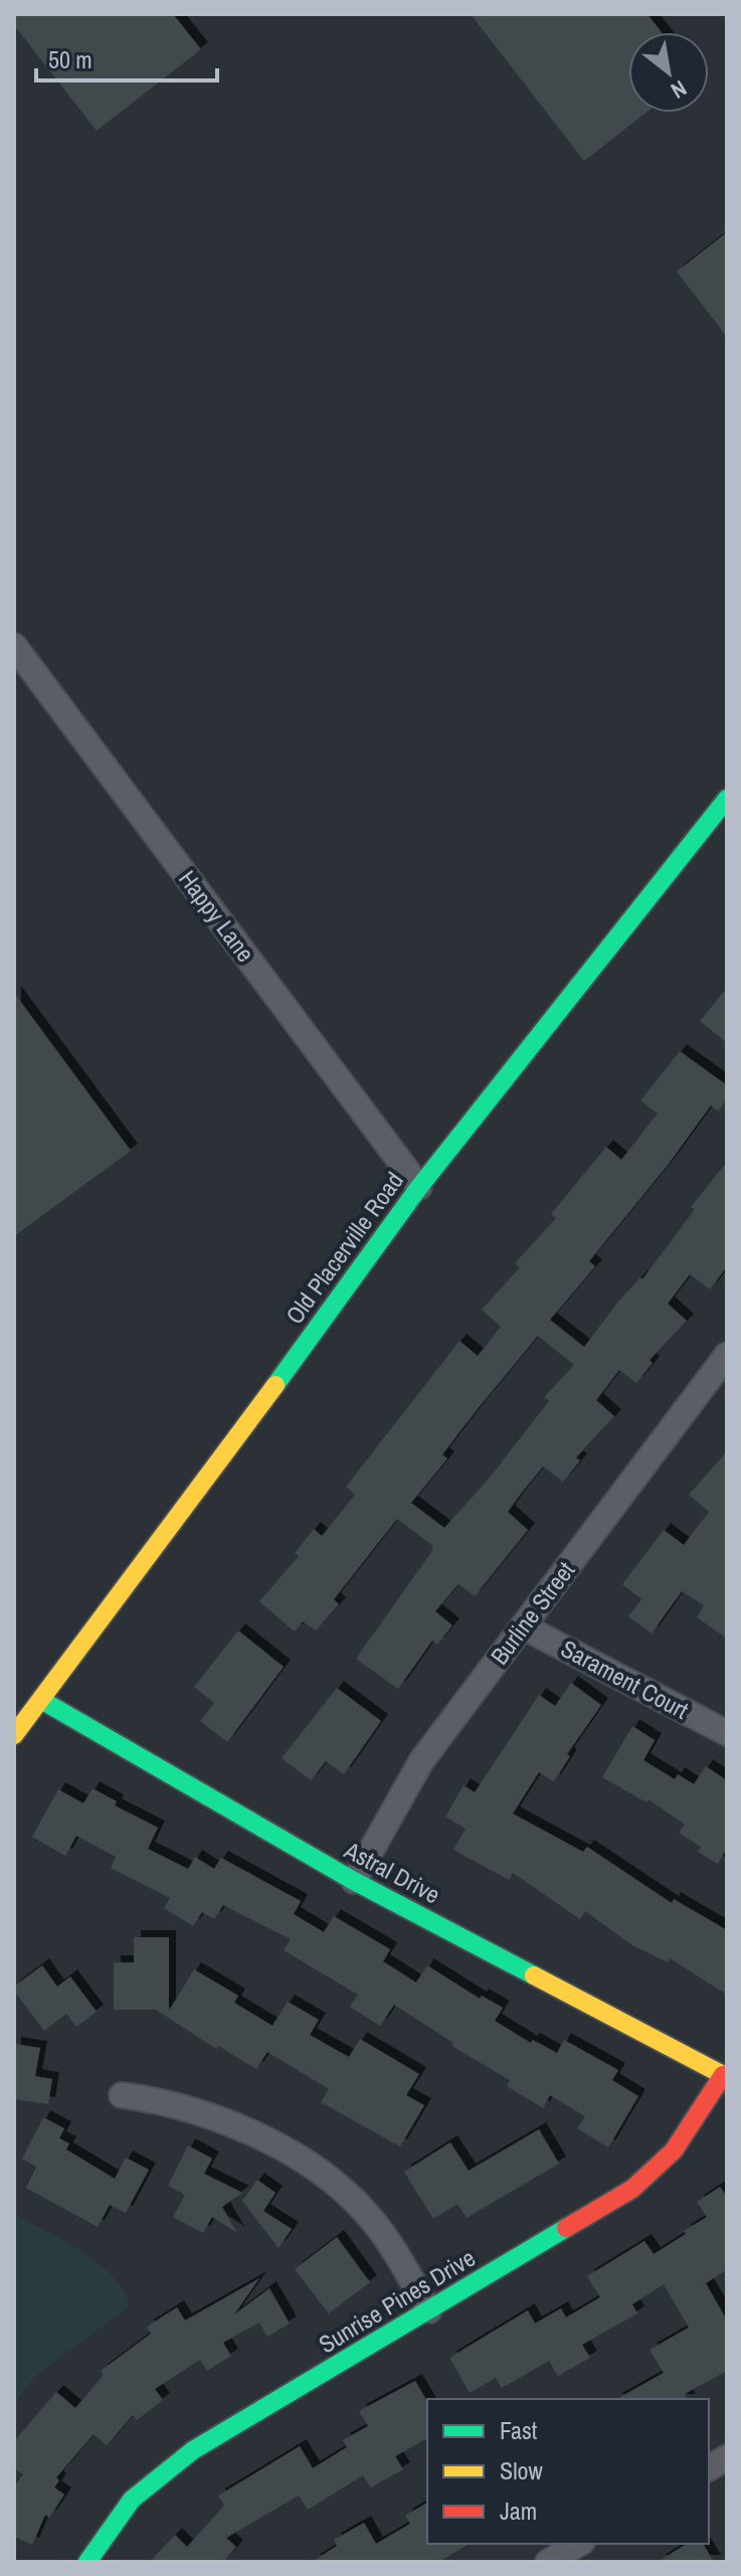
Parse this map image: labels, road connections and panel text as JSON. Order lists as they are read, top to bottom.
{
  "streets": {
    "street": [
      "Happy Lane",
      "Old Placerville Road",
      "Burline Street",
      "Sarament Court",
      "Astral Drive",
      "Sunrise Pines Drive"
    ]
  },
  "crossings": [
    ["Happy Lane", "Old Placerville Road"],
    ["Old Placerville Road", "Astral Drive"],
    ["Burline Street", "Sarament Court"],
    ["Burline Street", "Astral Drive"],
    ["Astral Drive", "Sunrise Pines Drive"]
  ],
  "legend": ["Fast", "Slow", "Jam"],
  "scale_bar": "50 m",
  "north": "bottom right"
}
